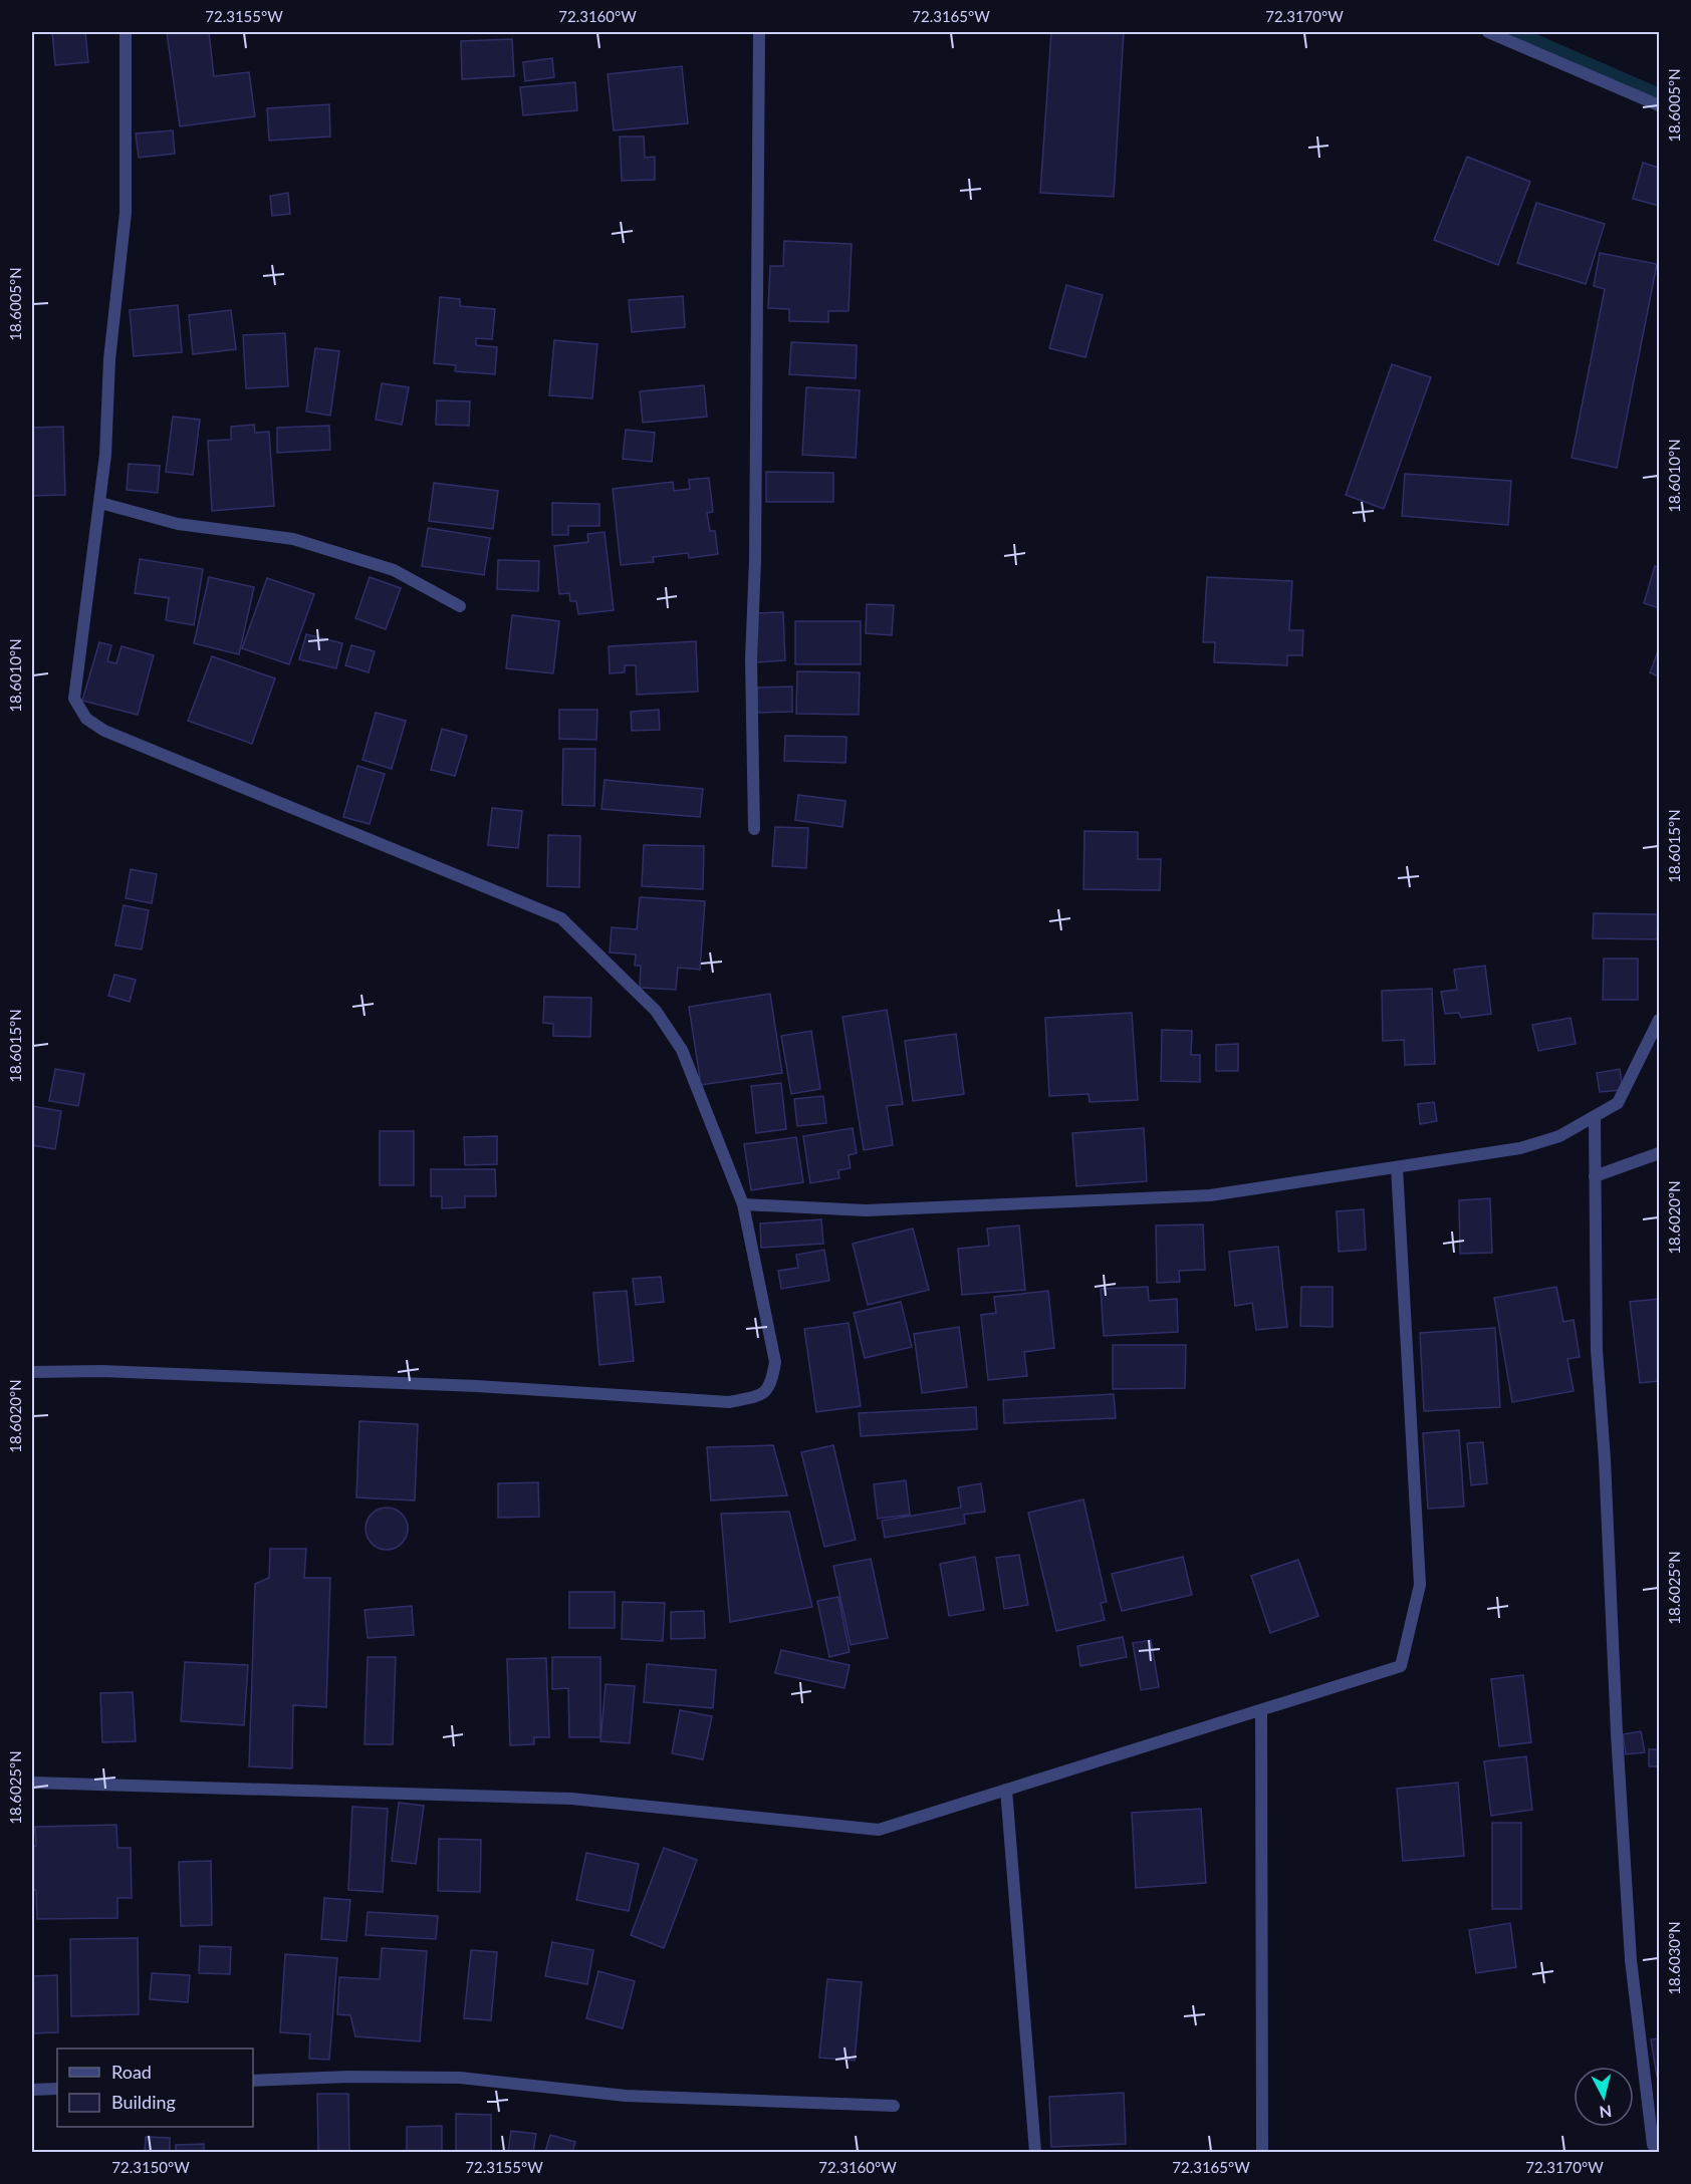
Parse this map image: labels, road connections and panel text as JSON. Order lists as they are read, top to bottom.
{
  "legend": ["Road", "Building"],
  "north": "bottom",
  "coordinates": [
    "72.3155°W",
    "72.3160°W",
    "72.3165°W",
    "72.3170°W",
    "18.6005°N",
    "18.6010°N",
    "18.6015°N",
    "18.6020°N",
    "18.6025°N",
    "18.6030°N",
    "72.3150°W"
  ]
}
